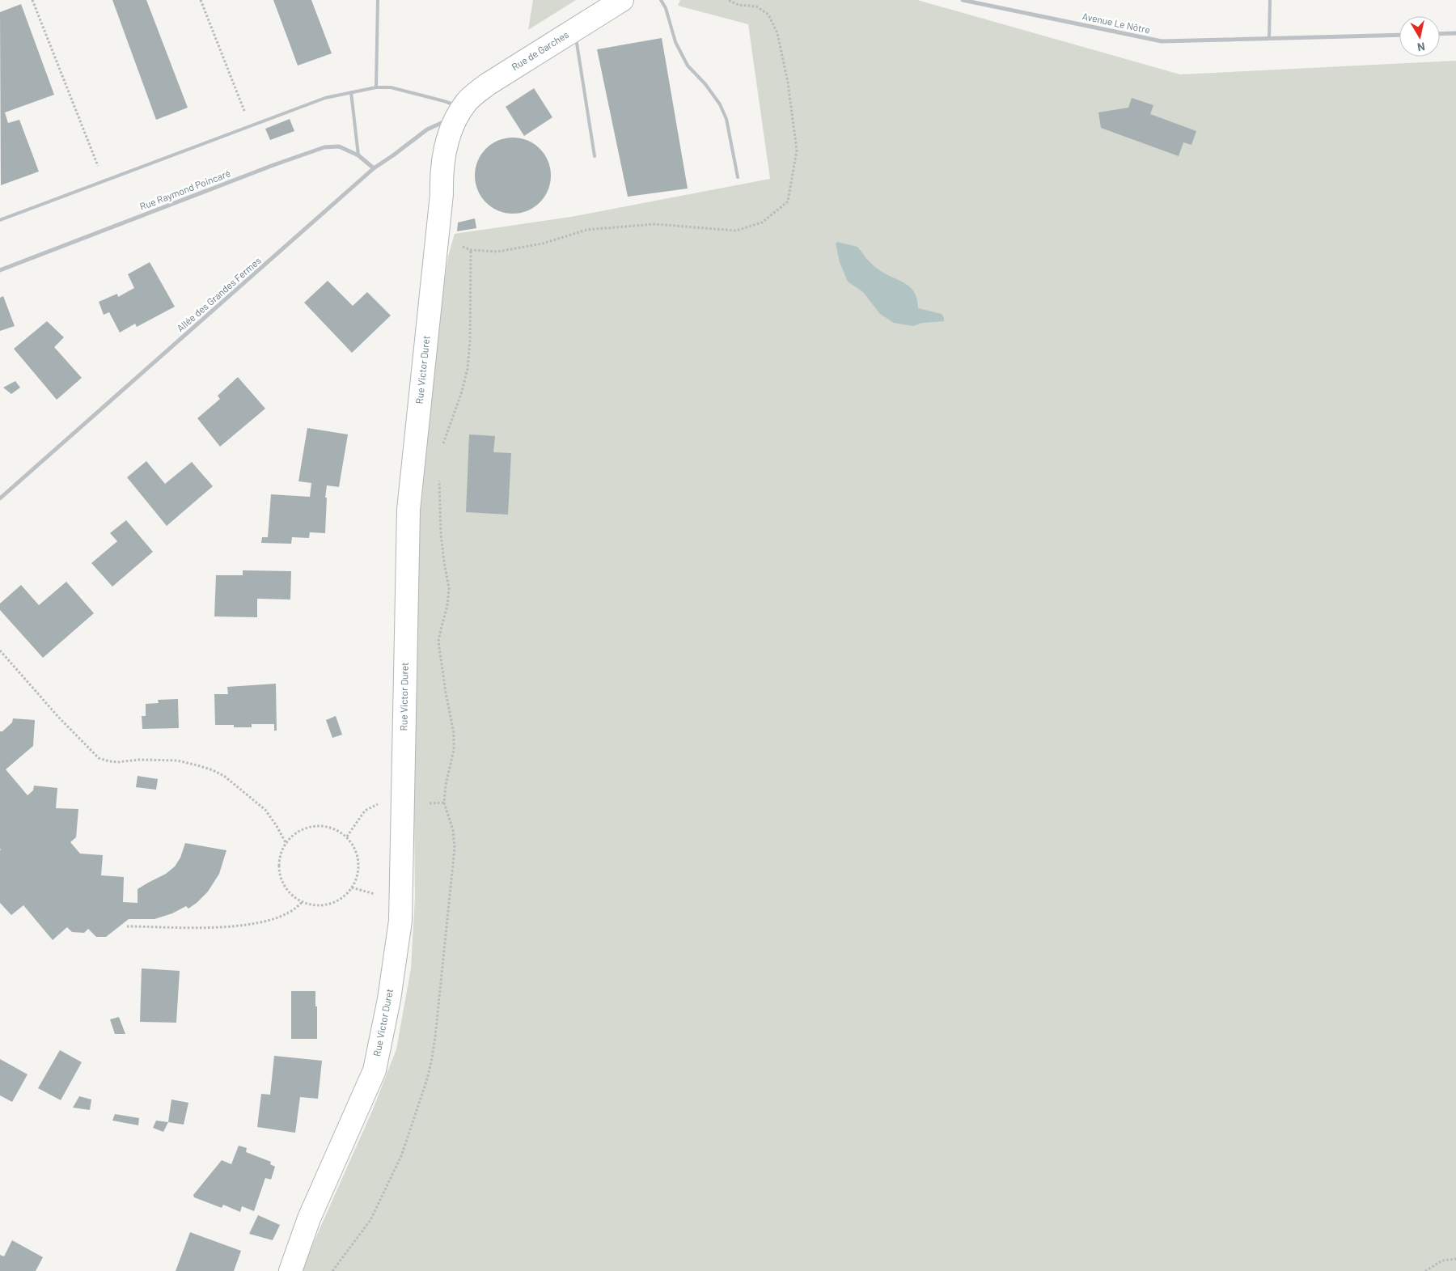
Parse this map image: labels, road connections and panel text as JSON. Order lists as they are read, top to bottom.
{
  "streets": {
    "street": [
      "Avenue Le Nôtre",
      "Rue de Garches",
      "Rue Raymond Poincaré",
      "Allée des Grandes Fermes",
      "Rue Victor Duret"
    ]
  },
  "crossings": [
    ["Rue de Garches", "Allée des Grandes Fermes"],
    ["Rue de Garches", "Rue Victor Duret"],
    ["Rue Raymond Poincaré", "Allée des Grandes Fermes"],
    ["Allée des Grandes Fermes", "Rue Victor Duret"]
  ],
  "north": "bottom"
}
